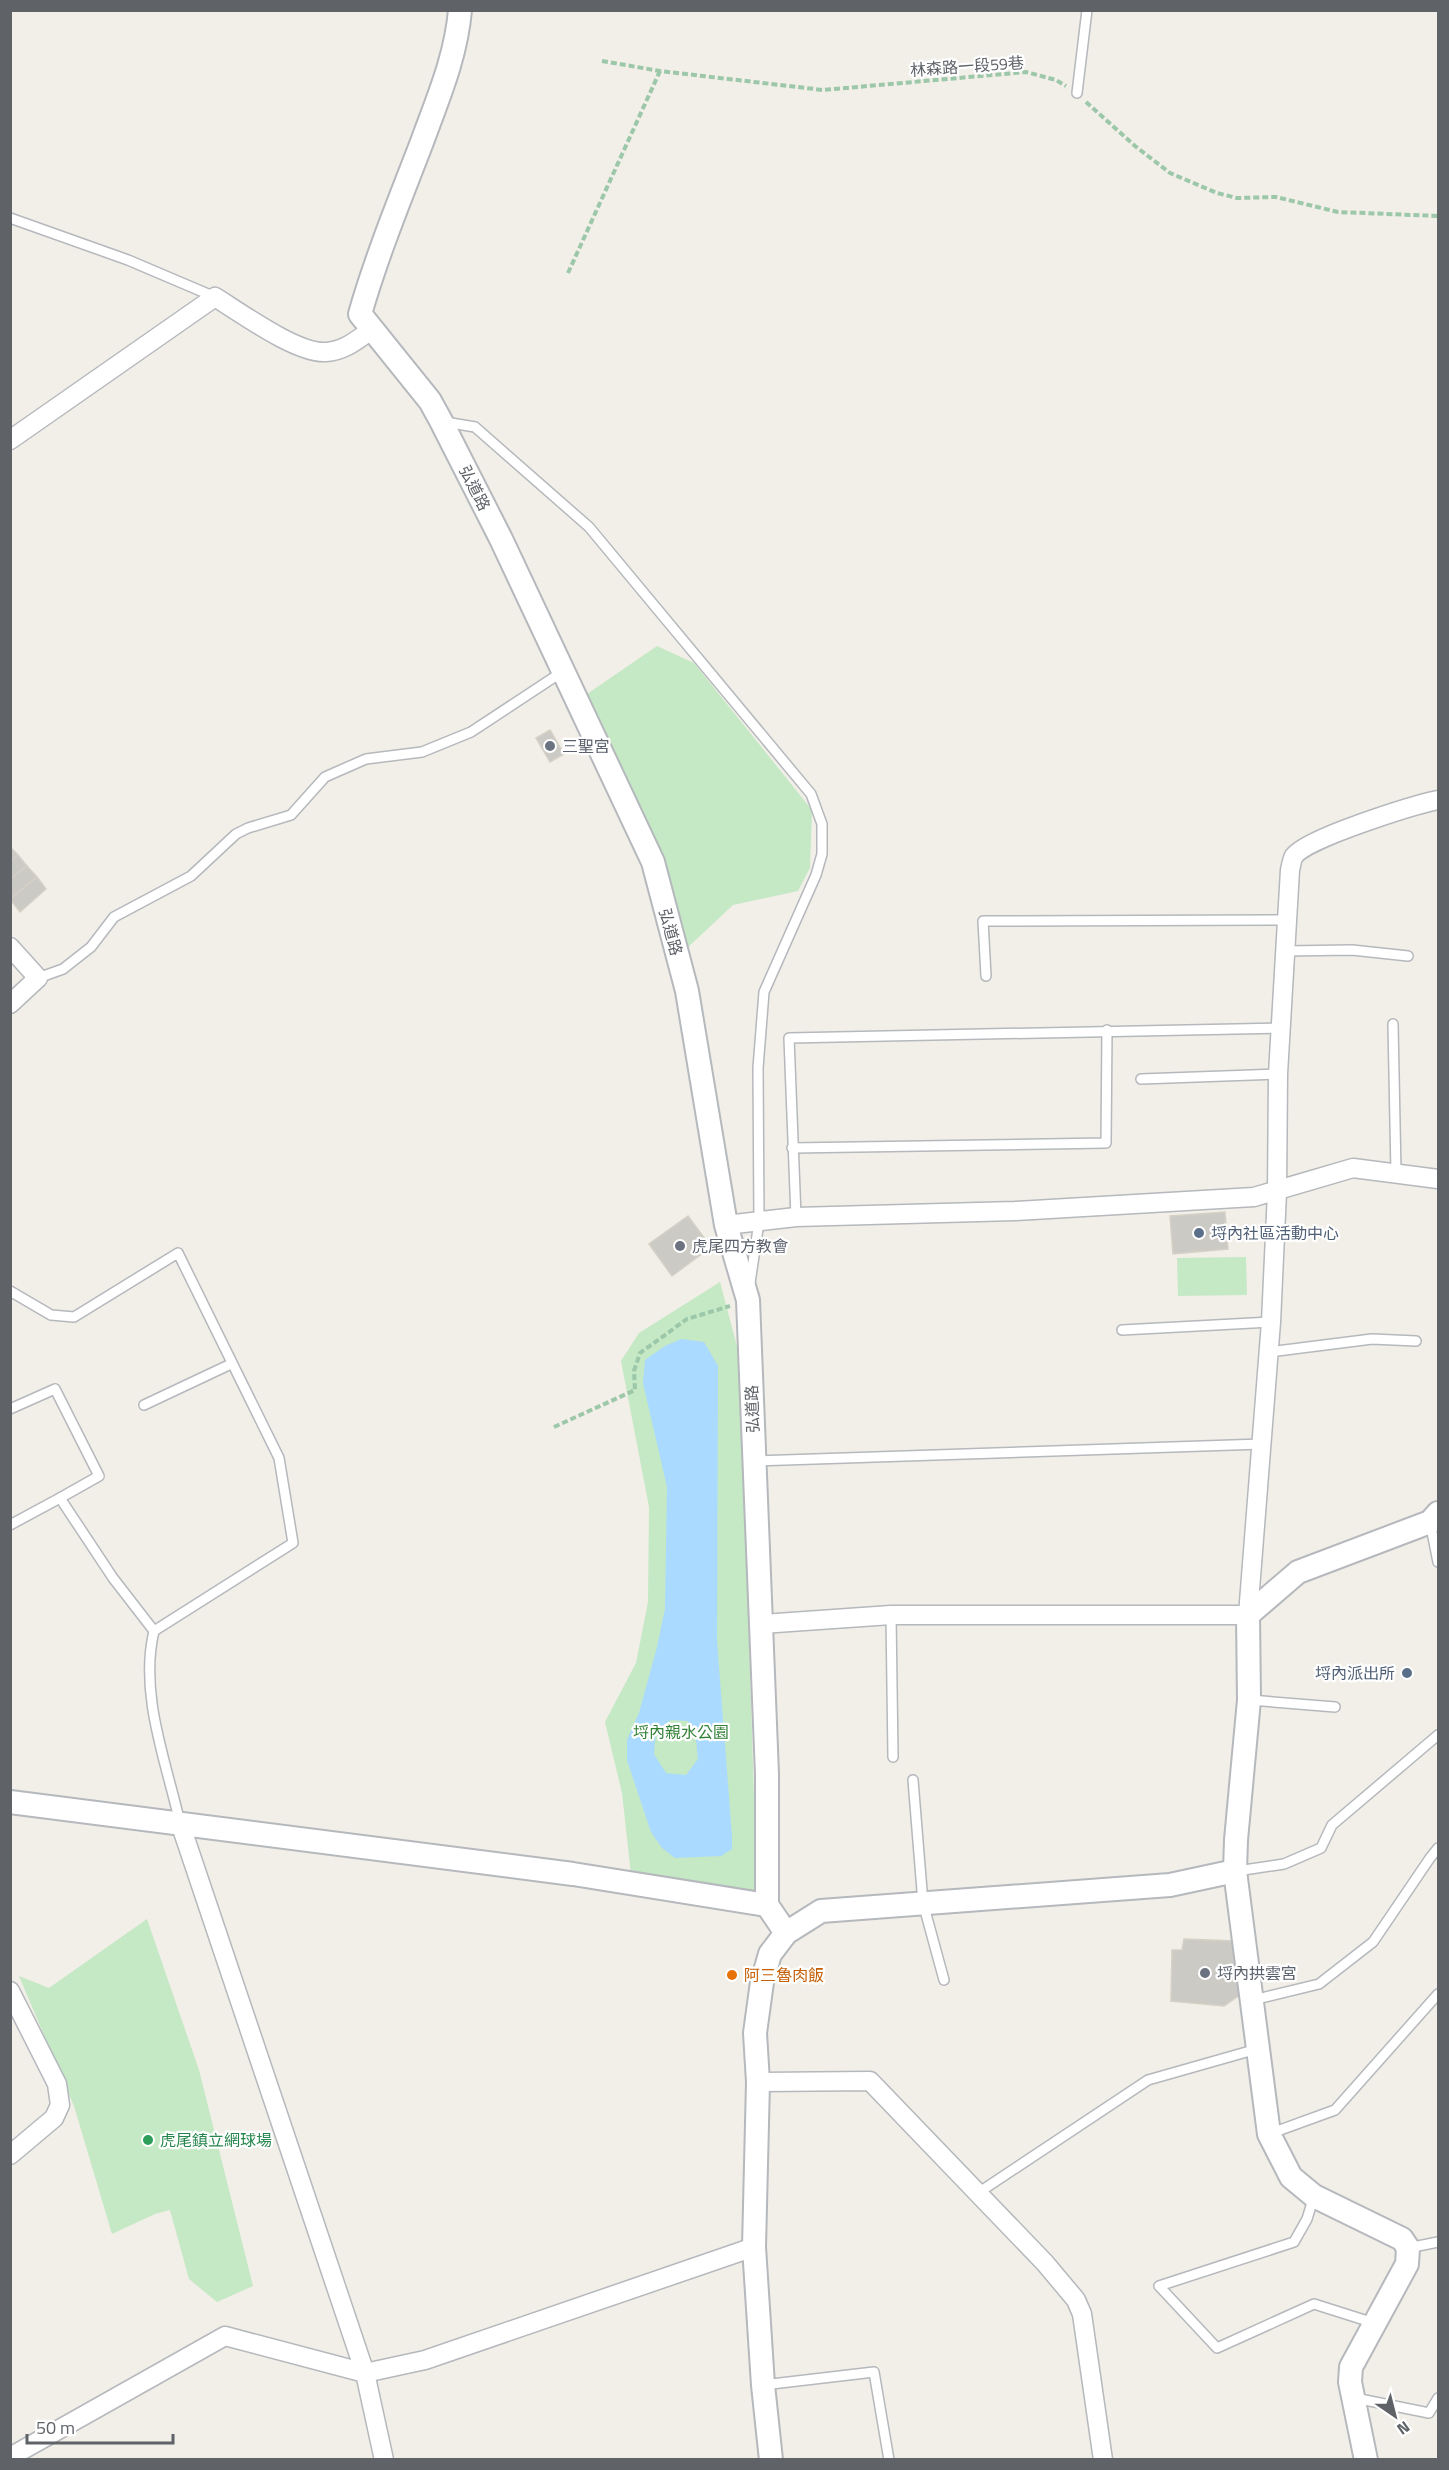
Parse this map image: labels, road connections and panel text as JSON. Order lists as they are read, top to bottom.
{
  "streets": {
    "street": ["弘道路"],
    "path": ["林森路一段59巷"]
  },
  "parks": ["埒內親水公園"],
  "places": [
    "三聖宮",
    "埒內社區活動中心",
    "虎尾四方教會",
    "埒內派出所",
    "埒內拱雲宮",
    "阿三魯肉飯",
    "虎尾鎮立網球場"
  ],
  "scale_bar": "50 m",
  "north": "bottom right"
}
